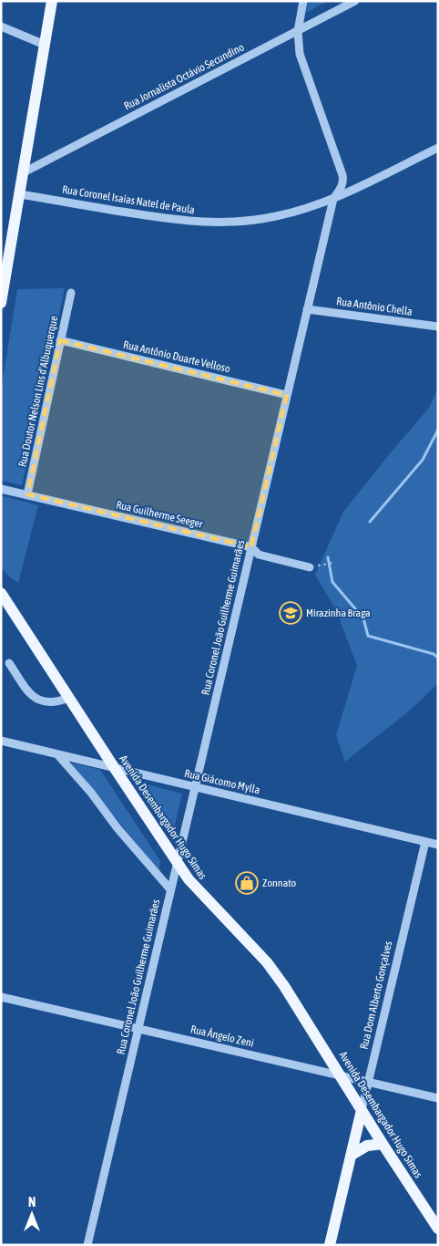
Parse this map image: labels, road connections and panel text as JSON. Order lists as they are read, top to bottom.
{
  "streets": {
    "main road": ["Avenida Desembargador Hugo Simas", "Rua Dom Alberto Gonçalves"],
    "street": [
      "Rua Jornalista Octávio Secundino",
      "Rua Coronel Isaías Natel de Paula",
      "Rua Antônio Chella",
      "Rua Antônio Duarte Velloso",
      "Rua Doutor Nelson Lins d'Albuquerque",
      "Rua Guilherme Seeger",
      "Rua Coronel João Guilherme Guimarães",
      "Rua Giácomo Mylla",
      "Rua Ângelo Zeni"
    ]
  },
  "crossings": [
    ["Rua Jornalista Octávio Secundino", "Rua Coronel João Guilherme Guimarães"],
    ["Rua Coronel Isaías Natel de Paula", "Rua Coronel João Guilherme Guimarães"],
    ["Rua Antônio Chella", "Rua Coronel João Guilherme Guimarães"],
    ["Rua Antônio Duarte Velloso", "Rua Doutor Nelson Lins d'Albuquerque"],
    ["Rua Antônio Duarte Velloso", "Rua Coronel João Guilherme Guimarães"],
    ["Rua Doutor Nelson Lins d'Albuquerque", "Rua Guilherme Seeger"],
    ["Rua Guilherme Seeger", "Rua Coronel João Guilherme Guimarães"],
    ["Rua Coronel João Guilherme Guimarães", "Rua Giácomo Mylla"],
    ["Rua Coronel João Guilherme Guimarães", "Avenida Desembargador Hugo Simas"],
    ["Rua Coronel João Guilherme Guimarães", "Rua Ângelo Zeni"],
    ["Rua Giácomo Mylla", "Avenida Desembargador Hugo Simas"],
    ["Rua Giácomo Mylla", "Rua Dom Alberto Gonçalves"],
    ["Avenida Desembargador Hugo Simas", "Rua Dom Alberto Gonçalves"],
    ["Avenida Desembargador Hugo Simas", "Rua Ângelo Zeni"],
    ["Rua Dom Alberto Gonçalves", "Rua Ângelo Zeni"]
  ],
  "places": {
    "school or university": ["Mirazinha Braga"],
    "shop": ["Zonnato"]
  },
  "north": "top"
}
